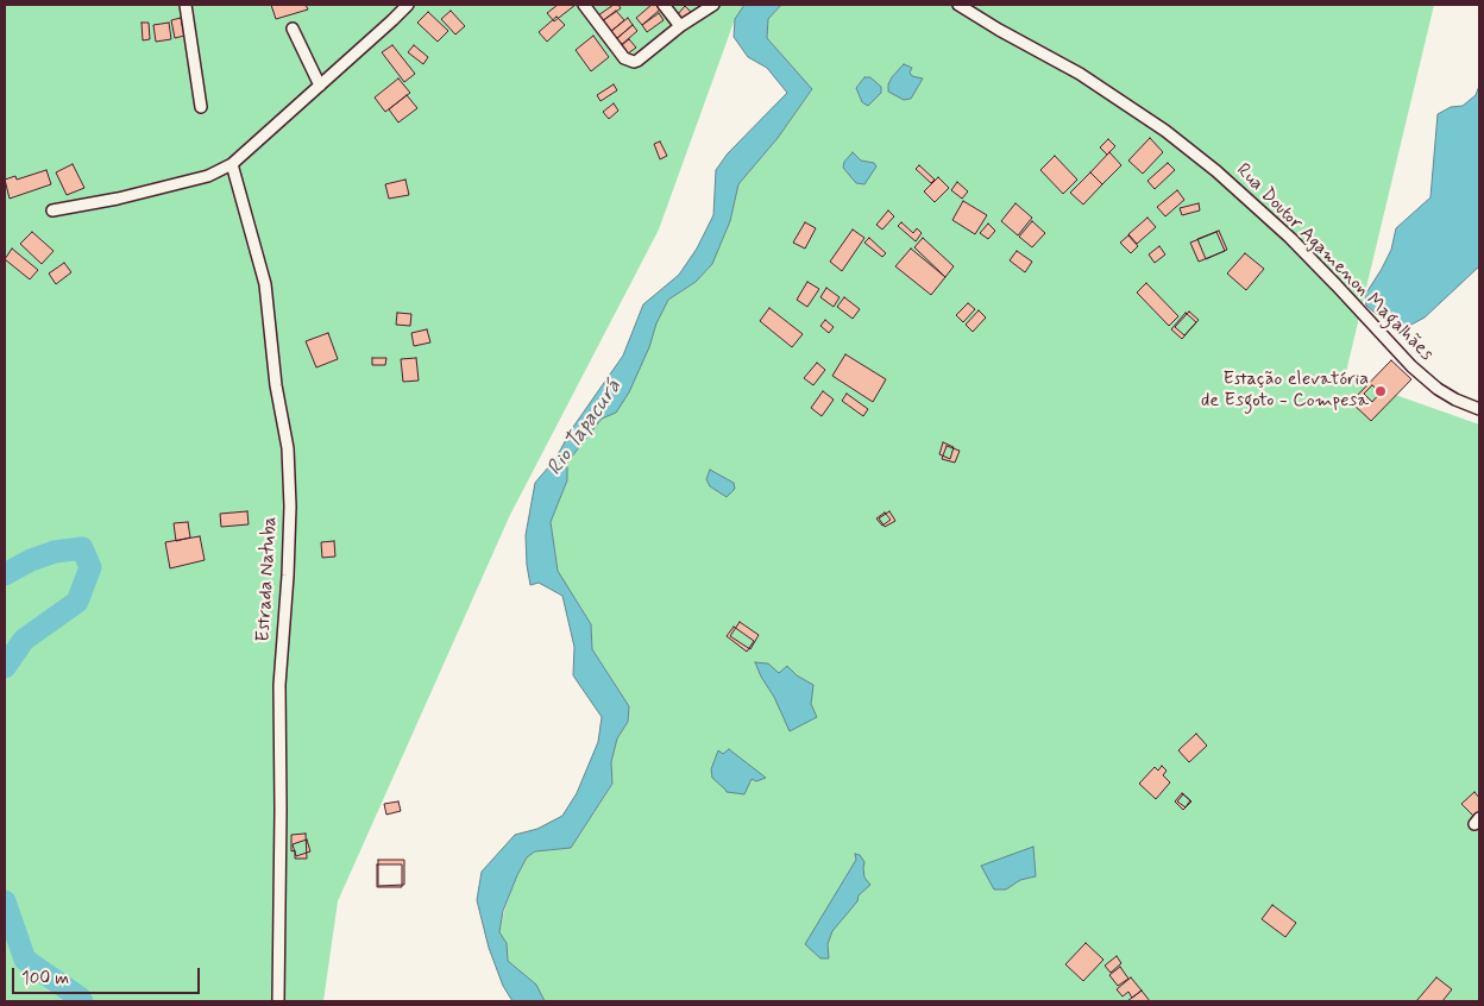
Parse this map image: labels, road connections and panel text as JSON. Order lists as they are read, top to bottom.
{
  "streets": {
    "street": ["Rua Doutor Agamenon Magalhães", "Estrada Natuba"]
  },
  "water": ["Rio Tapacurá"],
  "places": ["Estação elevatória de Esgoto - Compesa"],
  "scale_bar": "100 m"
}
